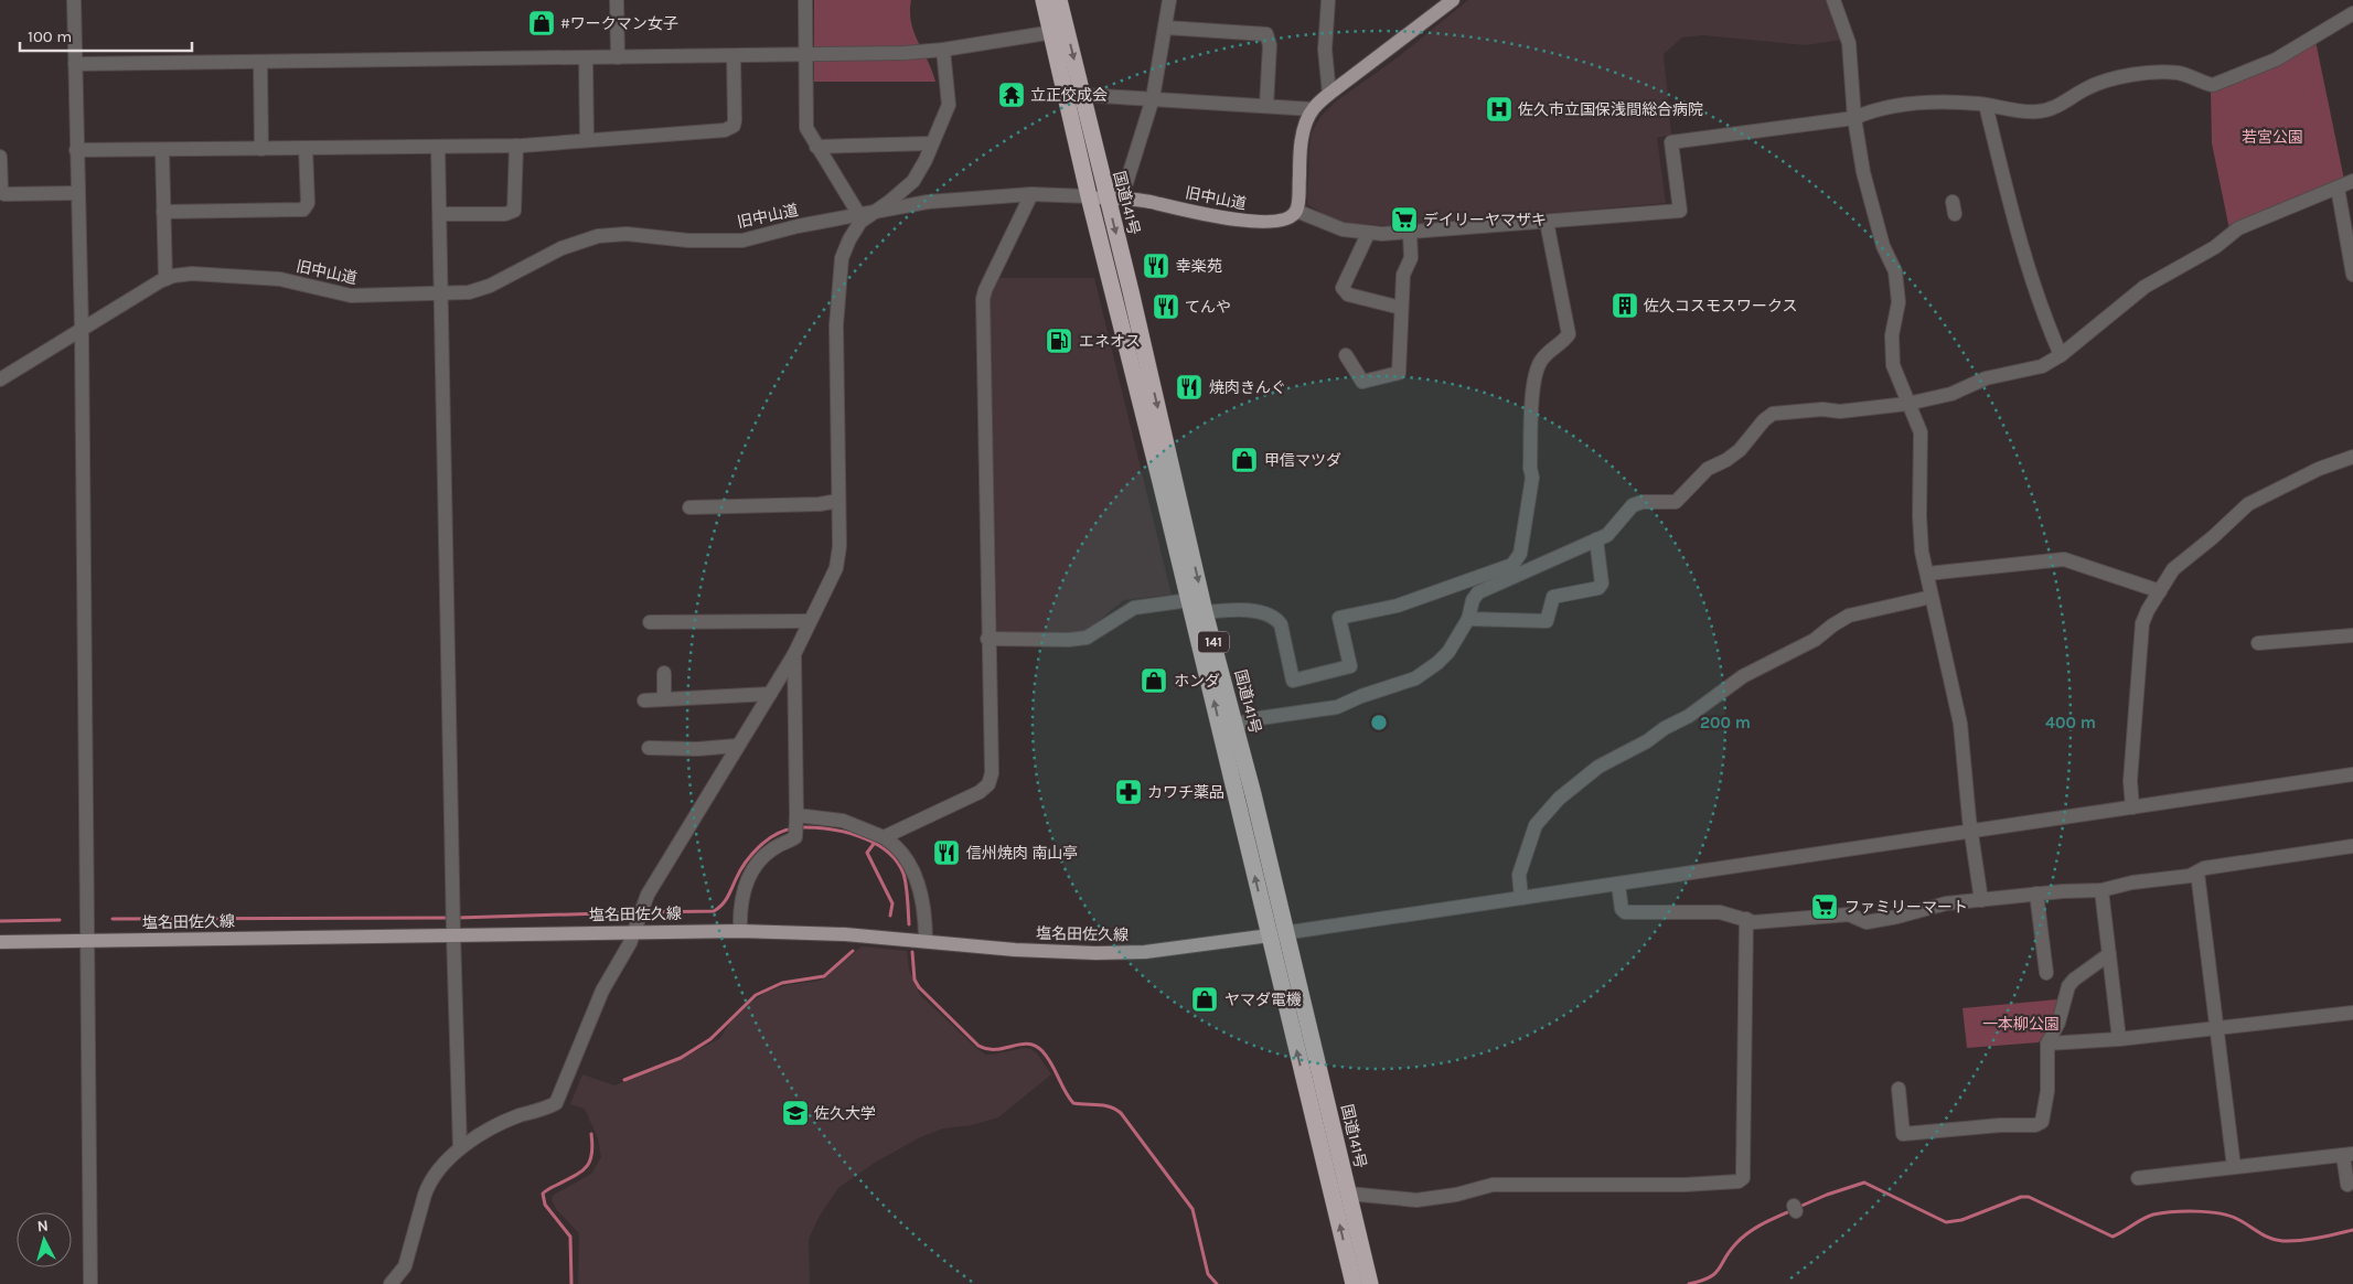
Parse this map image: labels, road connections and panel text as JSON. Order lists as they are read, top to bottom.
{
  "streets": {
    "highway": ["国道141号", "141"],
    "main road": ["旧中山道", "塩名田佐久線"]
  },
  "crossings": [
    ["旧中山道", "国道141号"],
    ["国道141号", "塩名田佐久線"]
  ],
  "parks": ["若宮公園", "一本柳公園"],
  "places": {
    "shop": [
      "#ワークマン女子",
      "甲信マツダ",
      "ホンダ",
      "ヤマダ電機"
    ],
    "temple": ["立正佼成会"],
    "hospital": ["佐久市立国保浅間総合病院"],
    "supermarket": ["デイリーヤマザキ", "ファミリーマート"],
    "restaurant": [
      "幸楽苑",
      "てんや",
      "焼肉きんぐ",
      "信州焼肉 南山亭"
    ],
    "building": ["佐久コスモスワークス"],
    "fuel station": ["エネオス"],
    "pharmacy": ["カワチ薬品"],
    "school or university": ["佐久大学"]
  },
  "scale_bar": "100 m",
  "north": "top",
  "rings": ["200 m", "400 m"]
}
